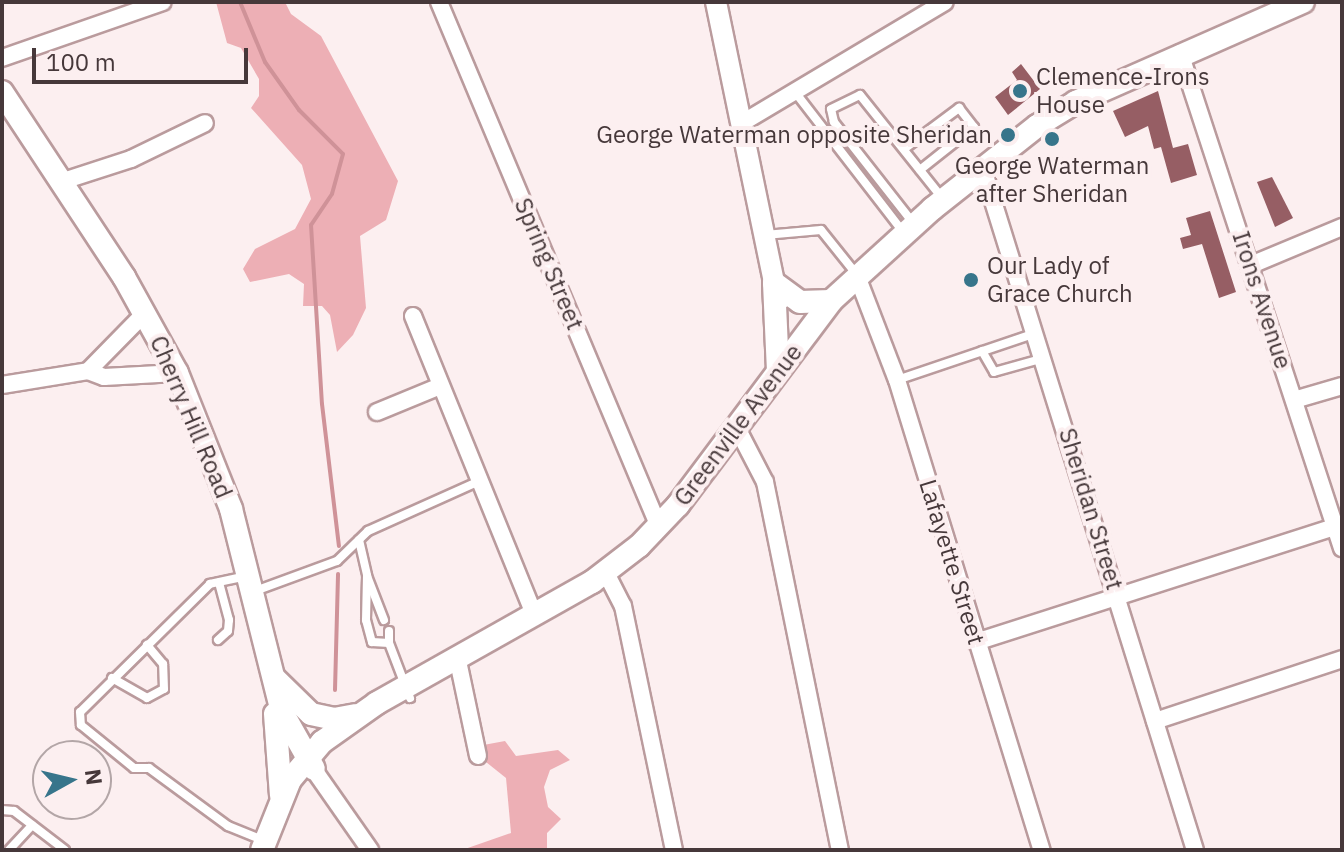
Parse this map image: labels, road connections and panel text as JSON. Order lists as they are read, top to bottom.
{
  "streets": {
    "main road": ["Cherry Hill Road", "Greenville Avenue"],
    "street": [
      "Spring Street",
      "Irons Avenue",
      "Sheridan Street",
      "Lafayette Street"
    ]
  },
  "crossings": [
    ["Spring Street", "Greenville Avenue"],
    ["Cherry Hill Road", "Greenville Avenue"]
  ],
  "places": [
    "Clemence-Irons House",
    "George Waterman opposite Sheridan",
    "George Waterman after Sheridan",
    "Our Lady of Grace Church"
  ],
  "scale_bar": "100 m",
  "north": "right"
}
